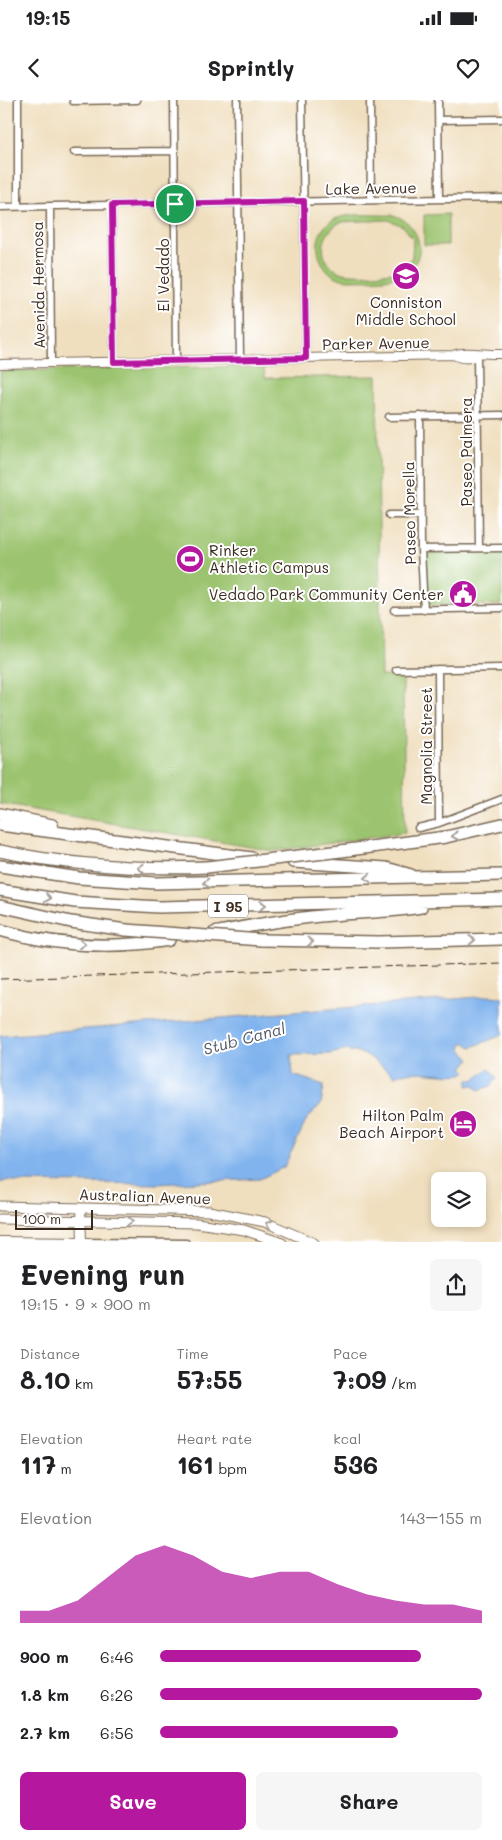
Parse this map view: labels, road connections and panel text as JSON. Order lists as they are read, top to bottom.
{
  "streets": {
    "highway": ["I 95"],
    "main road": ["Australian Avenue"],
    "street": [
      "Lake Avenue",
      "El Vedado",
      "Avenida Hermosa",
      "Parker Avenue",
      "Paseo Palmera",
      "Paseo Morella",
      "Magnolia Street"
    ]
  },
  "crossings": [
    ["Lake Avenue", "El Vedado"],
    ["Lake Avenue", "Avenida Hermosa"],
    ["El Vedado", "Parker Avenue"],
    ["Avenida Hermosa", "Parker Avenue"],
    ["Parker Avenue", "Paseo Palmera"]
  ],
  "water": ["Stub Canal"],
  "places": {
    "school or university": ["Conniston Middle School"],
    "sports": ["Rinker Athletic Campus"],
    "public building": ["Vedado Park Community Center"],
    "hotel": ["Hilton Palm Beach Airport"]
  },
  "scale_bar": "100 m",
  "page": {
    "status": "19:15",
    "header": "Sprintly",
    "scale": "100 m",
    "heading": ["Evening run", "19:15 · 9 × 900 m"],
    "stats": [
      ["Distance", "8.10 km"],
      ["Time", "57:55"],
      ["Pace", "7:09 /km"],
      ["Elevation", "117 m"],
      ["Heart rate", "161 bpm"],
      ["kcal", "536"]
    ],
    "chart": ["Elevation", "143–155 m"],
    "list": [
      {
        "name": "900 m",
        "note": "6:46"
      },
      {
        "name": "1.8 km",
        "note": "6:26"
      },
      {
        "name": "2.7 km",
        "note": "6:56"
      }
    ],
    "buttons": ["Save", "Share"]
  }
}
